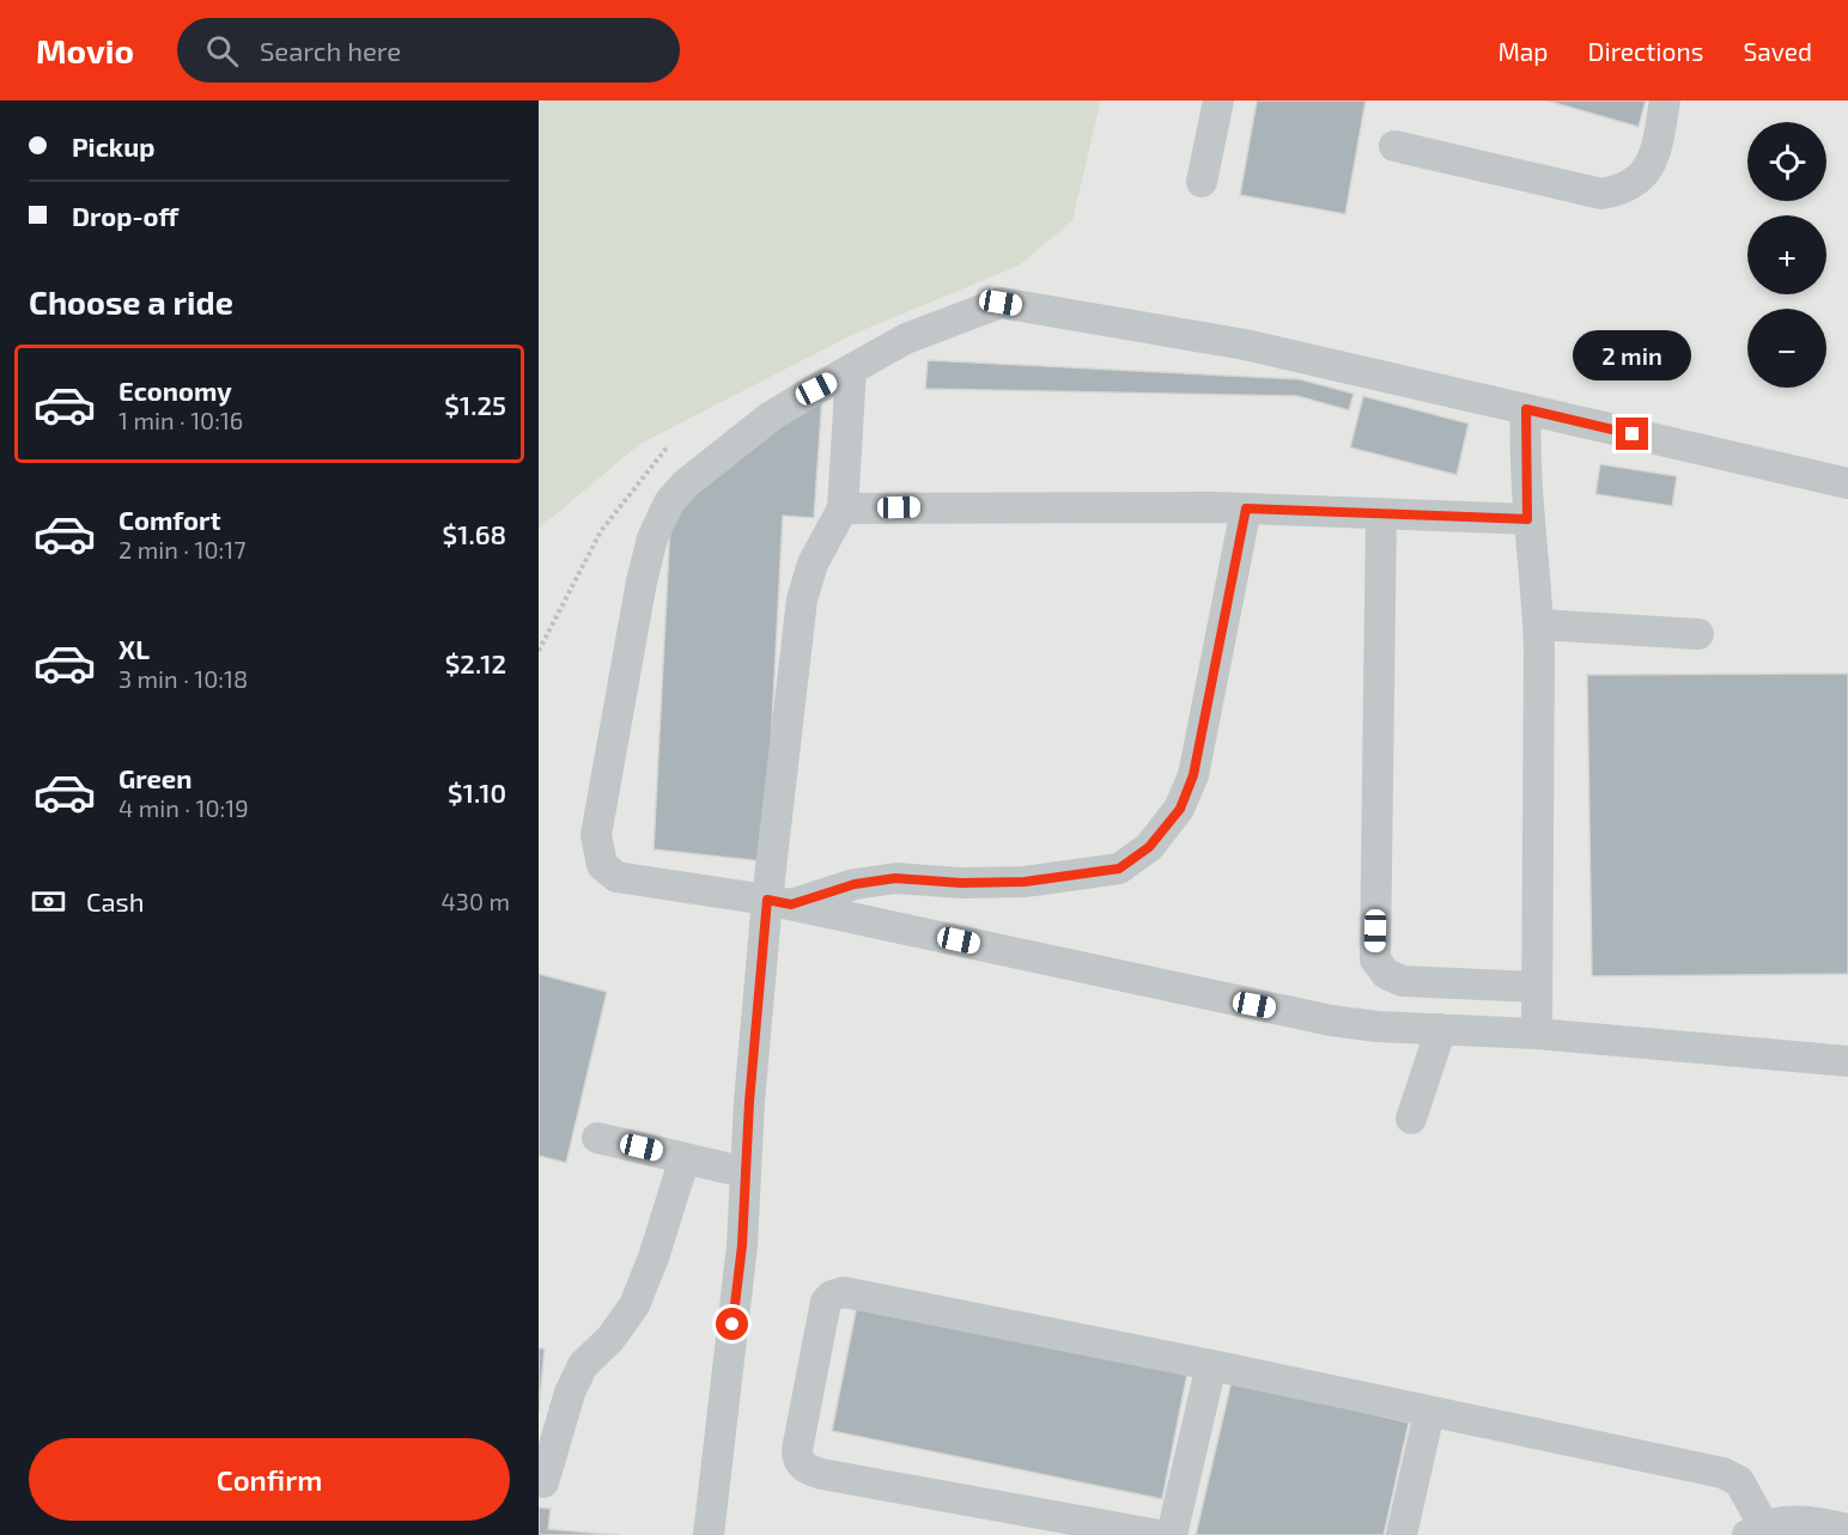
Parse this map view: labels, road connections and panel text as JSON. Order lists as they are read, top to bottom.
{
  "page": {
    "header": "Movio",
    "search": "Search here",
    "nav": ["Map", "Directions", "Saved"],
    "banner": ["Pickup", "Drop-off"],
    "map_buttons": ["+", "−"],
    "heading": "Choose a ride",
    "bubble": "2 min",
    "list": [
      {
        "name": "Economy",
        "note": "1 min · 10:16",
        "value": "$1.25"
      },
      {
        "name": "Comfort",
        "note": "2 min · 10:17",
        "value": "$1.68"
      },
      {
        "name": "XL",
        "note": "3 min · 10:18",
        "value": "$2.12"
      },
      {
        "name": "Green",
        "note": "4 min · 10:19",
        "value": "$1.10"
      }
    ],
    "pay": ["Cash", "430 m"],
    "buttons": "Confirm"
  }
}
